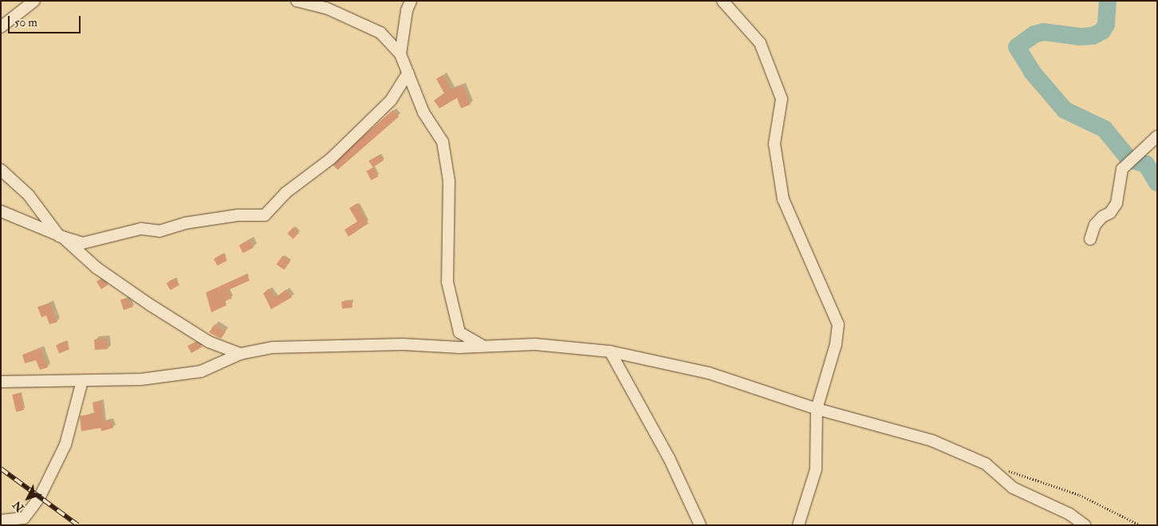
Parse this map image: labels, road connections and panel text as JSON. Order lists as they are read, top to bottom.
{
  "scale_bar": "50 m",
  "north": "bottom left"
}
